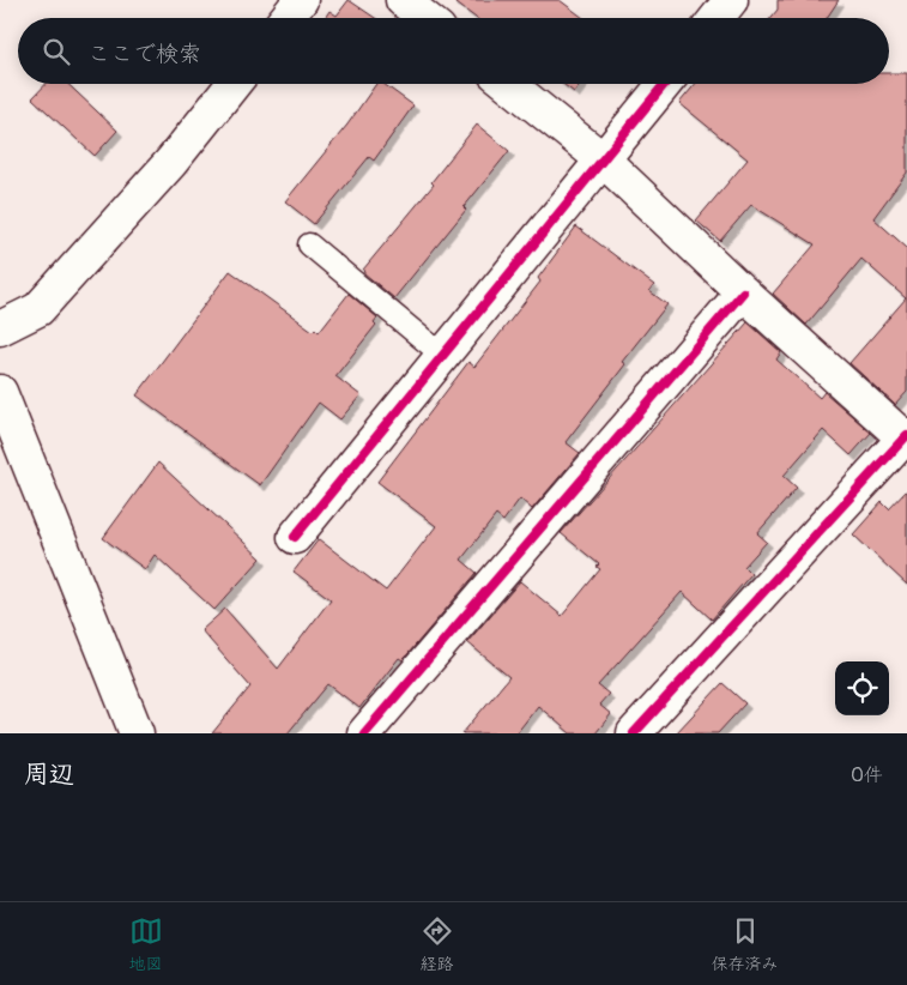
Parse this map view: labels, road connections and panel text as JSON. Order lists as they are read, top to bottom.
{
  "page": {
    "search": "ここで検索",
    "heading": ["周辺", "0件"],
    "nav": ["地図", "経路", "保存済み"]
  }
}
